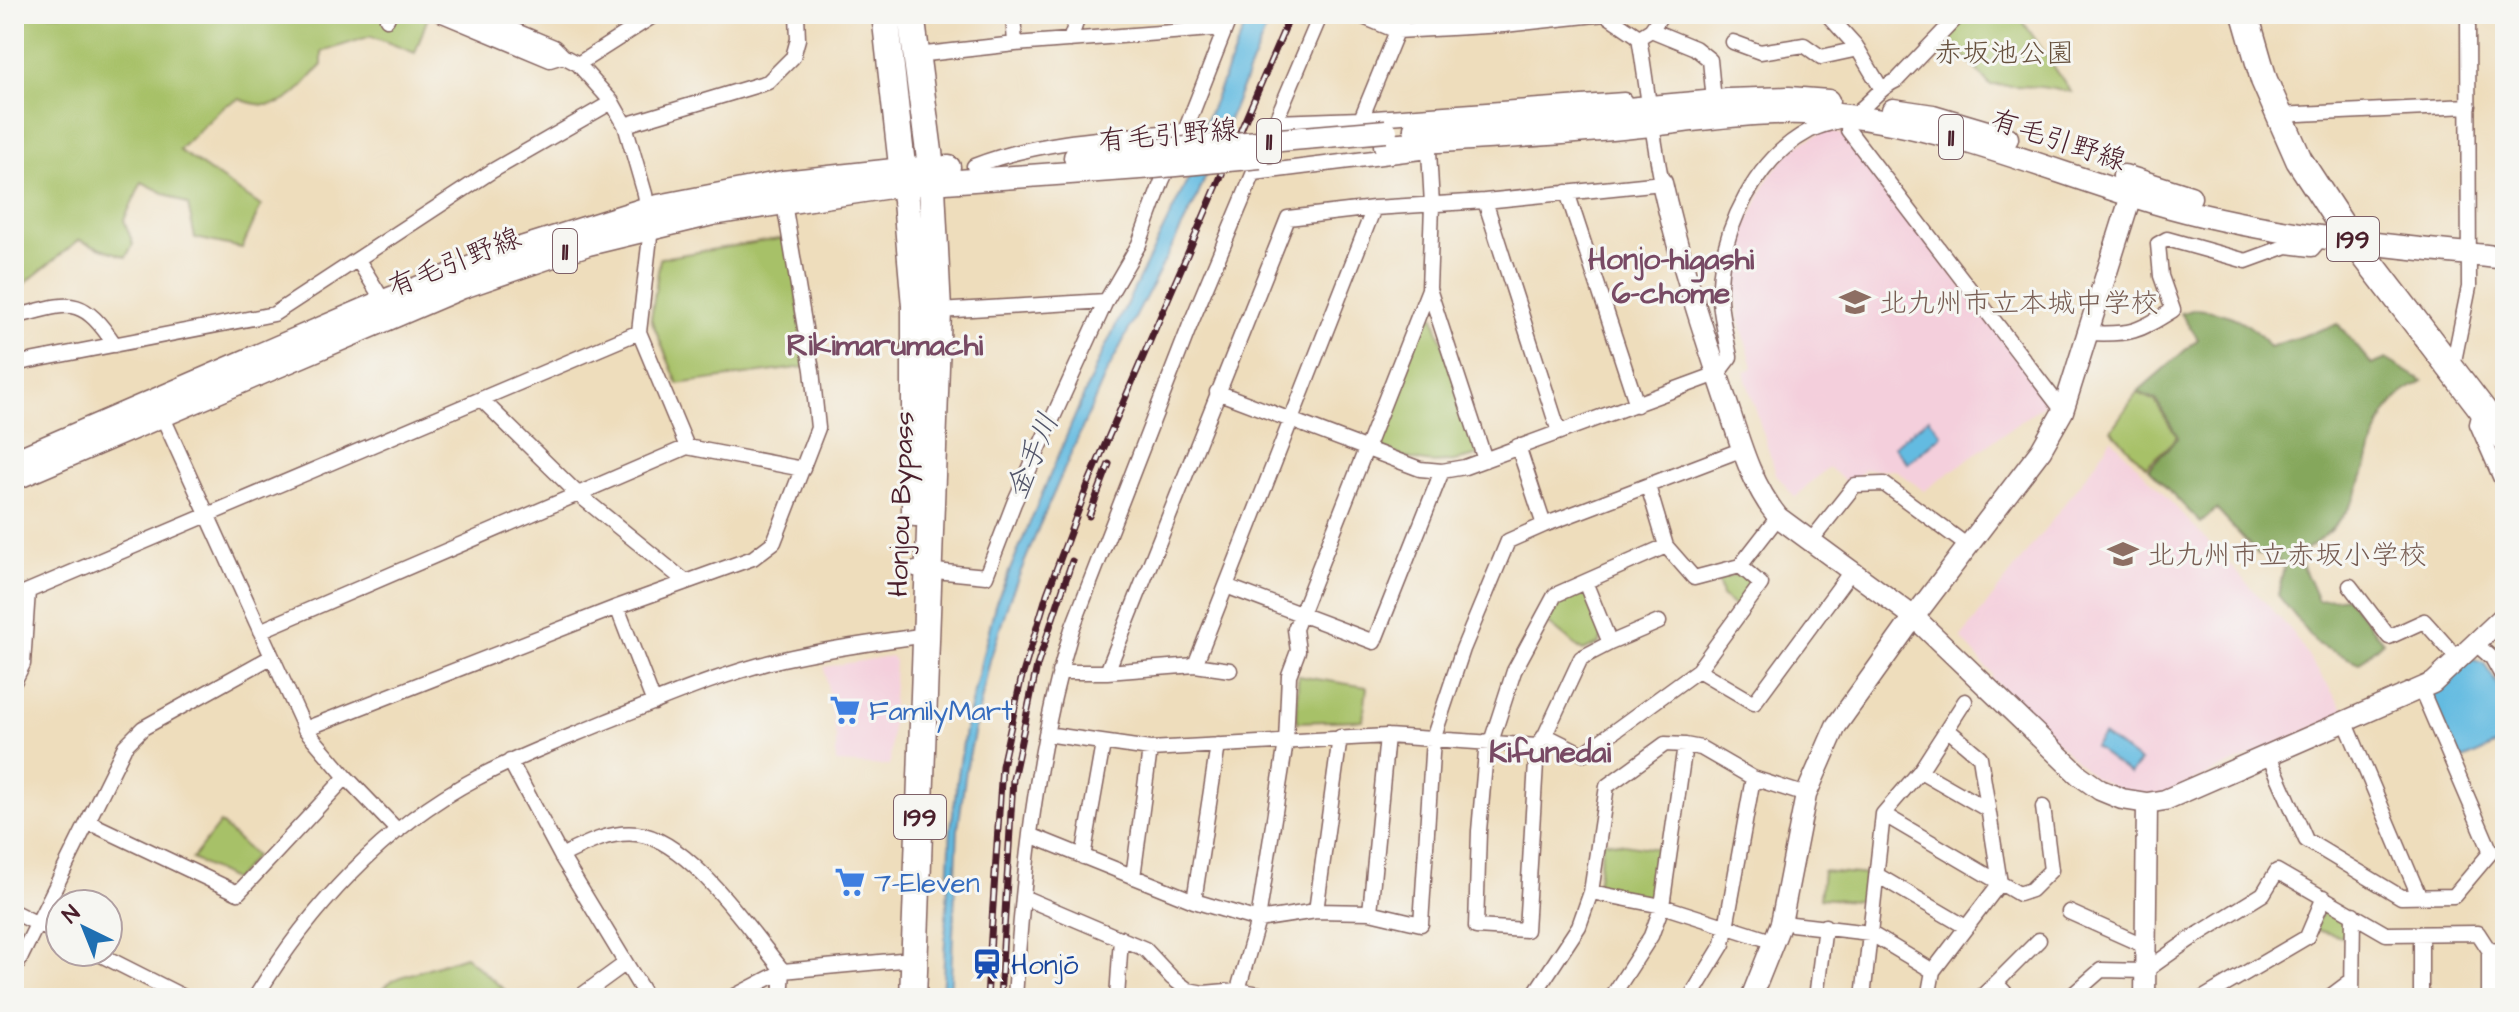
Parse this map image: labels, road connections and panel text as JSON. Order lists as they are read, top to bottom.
{
  "streets": {
    "highway": ["199", "Honjou Bypass"],
    "main road": ["有毛引野線", "11"]
  },
  "crossings": [
    ["有毛引野線", "199"],
    ["有毛引野線", "Honjou Bypass"]
  ],
  "districts": ["Honjo-higashi 6-chome", "Rikimarumachi", "Kifunedai"],
  "water": ["金手川"],
  "parks": ["赤坂池公園"],
  "places": {
    "school or university": ["北九州市立本城中学校", "北九州市立赤坂小学校"],
    "supermarket": ["FamilyMart", "7-Eleven"],
    "station": ["Honjō"]
  },
  "north": "top left"
}
